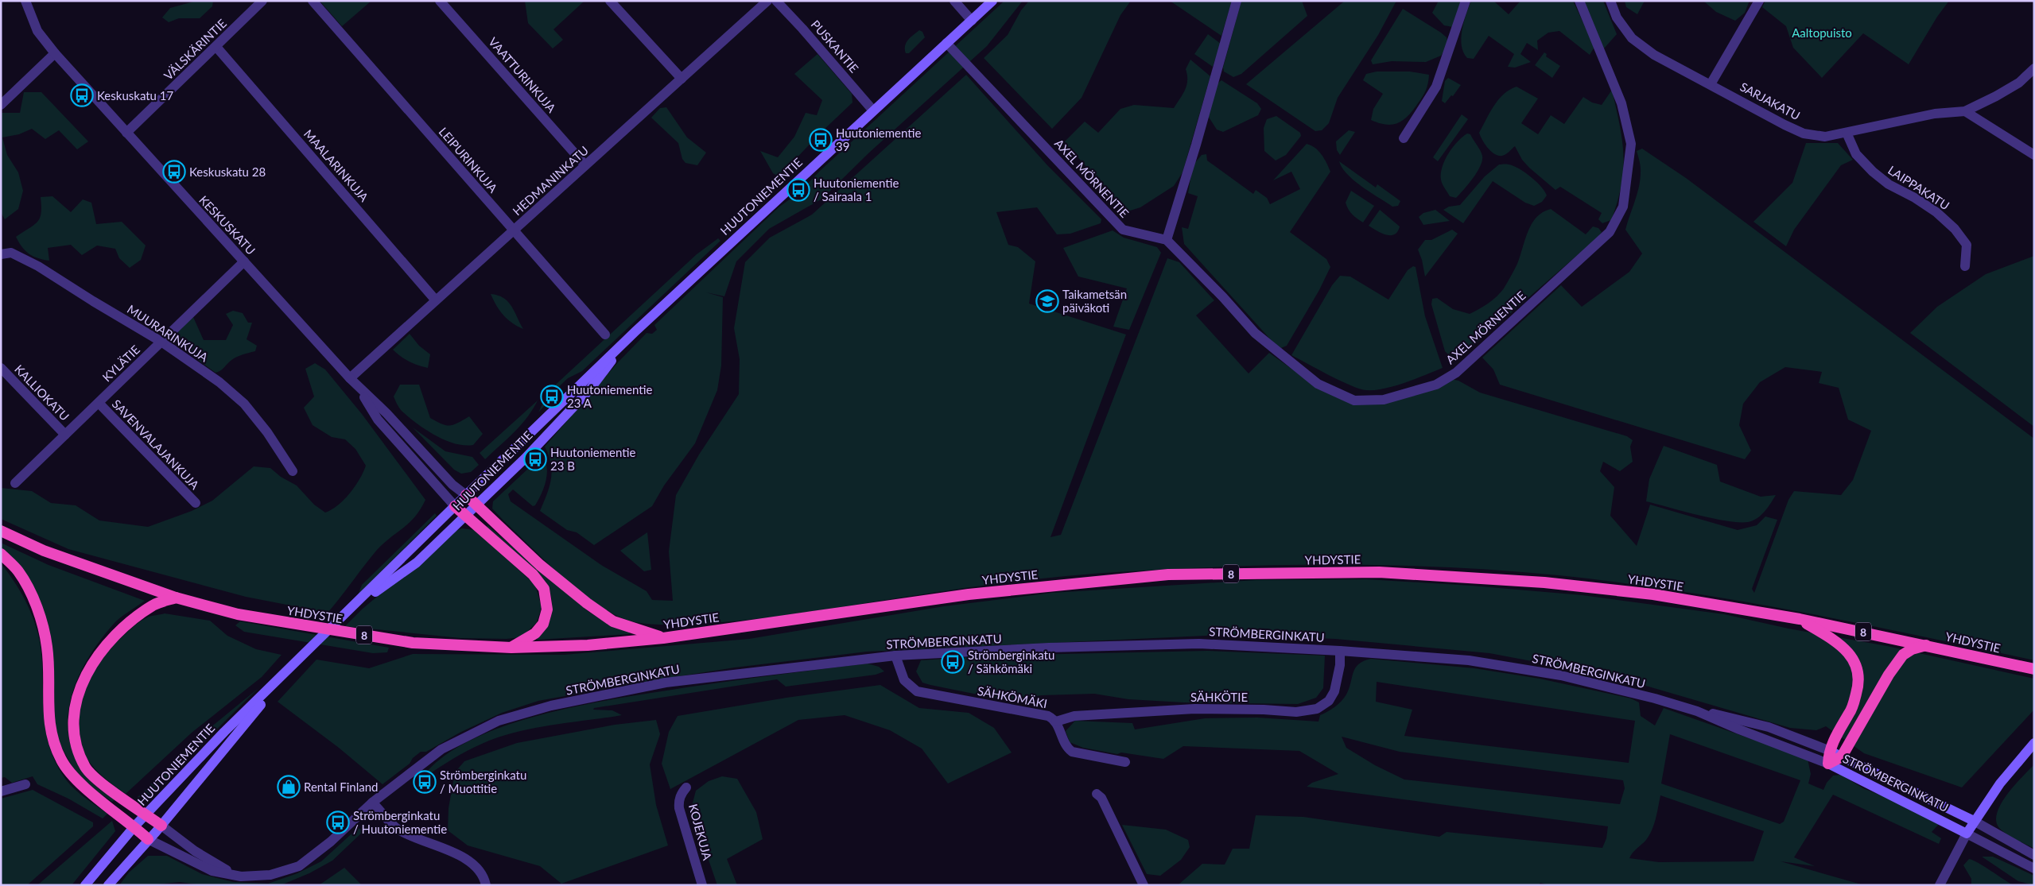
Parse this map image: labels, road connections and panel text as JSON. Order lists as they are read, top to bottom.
{
  "streets": {
    "highway": ["YHDYSTIE", "8"],
    "main road": ["HUUTONIEMENTIE", "STRÖMBERGINKATU"],
    "street": [
      "PUSKANTIE",
      "VÄLSKÄRINTIE",
      "VAATTURINKUJA",
      "SARJAKATU",
      "LEIPURINKUJA",
      "MAALARINKUJA",
      "AXEL MÖRNENTIE",
      "HEDMANINKATU",
      "LAIPPAKATU",
      "KESKUSKATU",
      "MUURARINKUJA",
      "KYLÄTIE",
      "KALLIOKATU",
      "SAVENVALAJANKUJA",
      "SÄHKÖMÄKI",
      "SÄHKÖTIE",
      "KOJEKUJA"
    ]
  },
  "crossings": [
    ["PUSKANTIE", "HUUTONIEMENTIE"],
    ["VÄLSKÄRINTIE", "MAALARINKUJA"],
    ["VÄLSKÄRINTIE", "KESKUSKATU"],
    ["VAATTURINKUJA", "HEDMANINKATU"],
    ["SARJAKATU", "LAIPPAKATU"],
    ["LEIPURINKUJA", "HEDMANINKATU"],
    ["MAALARINKUJA", "HEDMANINKATU"],
    ["AXEL MÖRNENTIE", "HUUTONIEMENTIE"],
    ["HEDMANINKATU", "KESKUSKATU"],
    ["HUUTONIEMENTIE", "KESKUSKATU"],
    ["HUUTONIEMENTIE", "STRÖMBERGINKATU"],
    ["KESKUSKATU", "KYLÄTIE"],
    ["MUURARINKUJA", "KYLÄTIE"],
    ["KYLÄTIE", "KALLIOKATU"],
    ["KYLÄTIE", "SAVENVALAJANKUJA"],
    ["STRÖMBERGINKATU", "SÄHKÖMÄKI"],
    ["STRÖMBERGINKATU", "SÄHKÖTIE"],
    ["SÄHKÖMÄKI", "SÄHKÖTIE"]
  ],
  "parks": ["Aaltopuisto"],
  "places": {
    "bus stop": [
      "Keskuskatu 17",
      "Huutoniementie 39",
      "Keskuskatu 28",
      "Huutoniementie / Sairaala 1",
      "Huutoniementie 23 A",
      "Huutoniementie 23 B",
      "Strömberginkatu / Sähkömäki",
      "Strömberginkatu / Muottitie",
      "Strömberginkatu / Huutoniementie"
    ],
    "school or university": ["Taikametsän päiväkoti"],
    "shop": ["Rental Finland"]
  }
}
